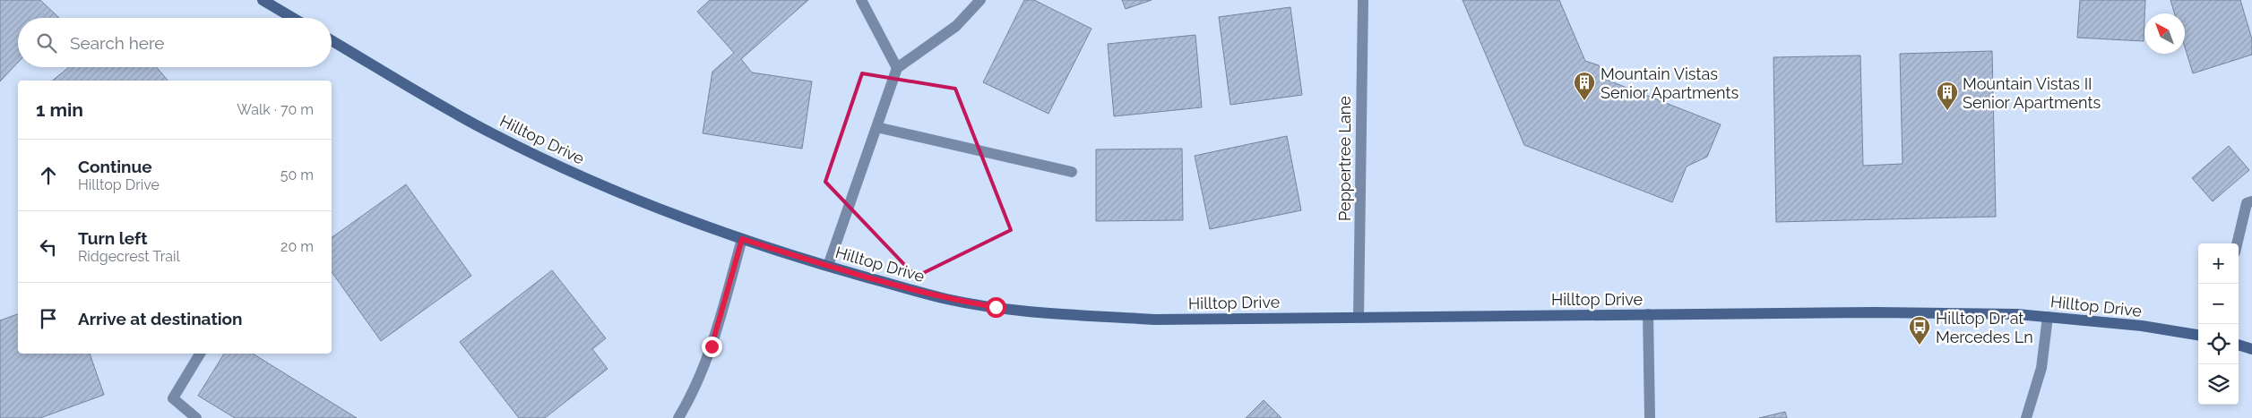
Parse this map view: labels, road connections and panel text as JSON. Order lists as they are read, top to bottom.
{
  "streets": {
    "main road": ["Hilltop Drive"],
    "street": ["Peppertree Lane"]
  },
  "crossings": [
    ["Hilltop Drive", "Peppertree Lane"]
  ],
  "places": {
    "building": ["Mountain Vistas Senior Apartments", "Mountain Vistas II Senior Apartments"],
    "bus stop": ["Hilltop Dr at Mercedes Ln"]
  },
  "north": "top left",
  "page": {
    "search": "Search here",
    "heading": ["1 min", "Walk · 70 m"],
    "list": [
      ["Continue", "Hilltop Drive", "50 m"],
      ["Turn left", "Ridgecrest Trail", "20 m"],
      "Arrive at destination"
    ],
    "map_buttons": ["+", "−"]
  }
}
